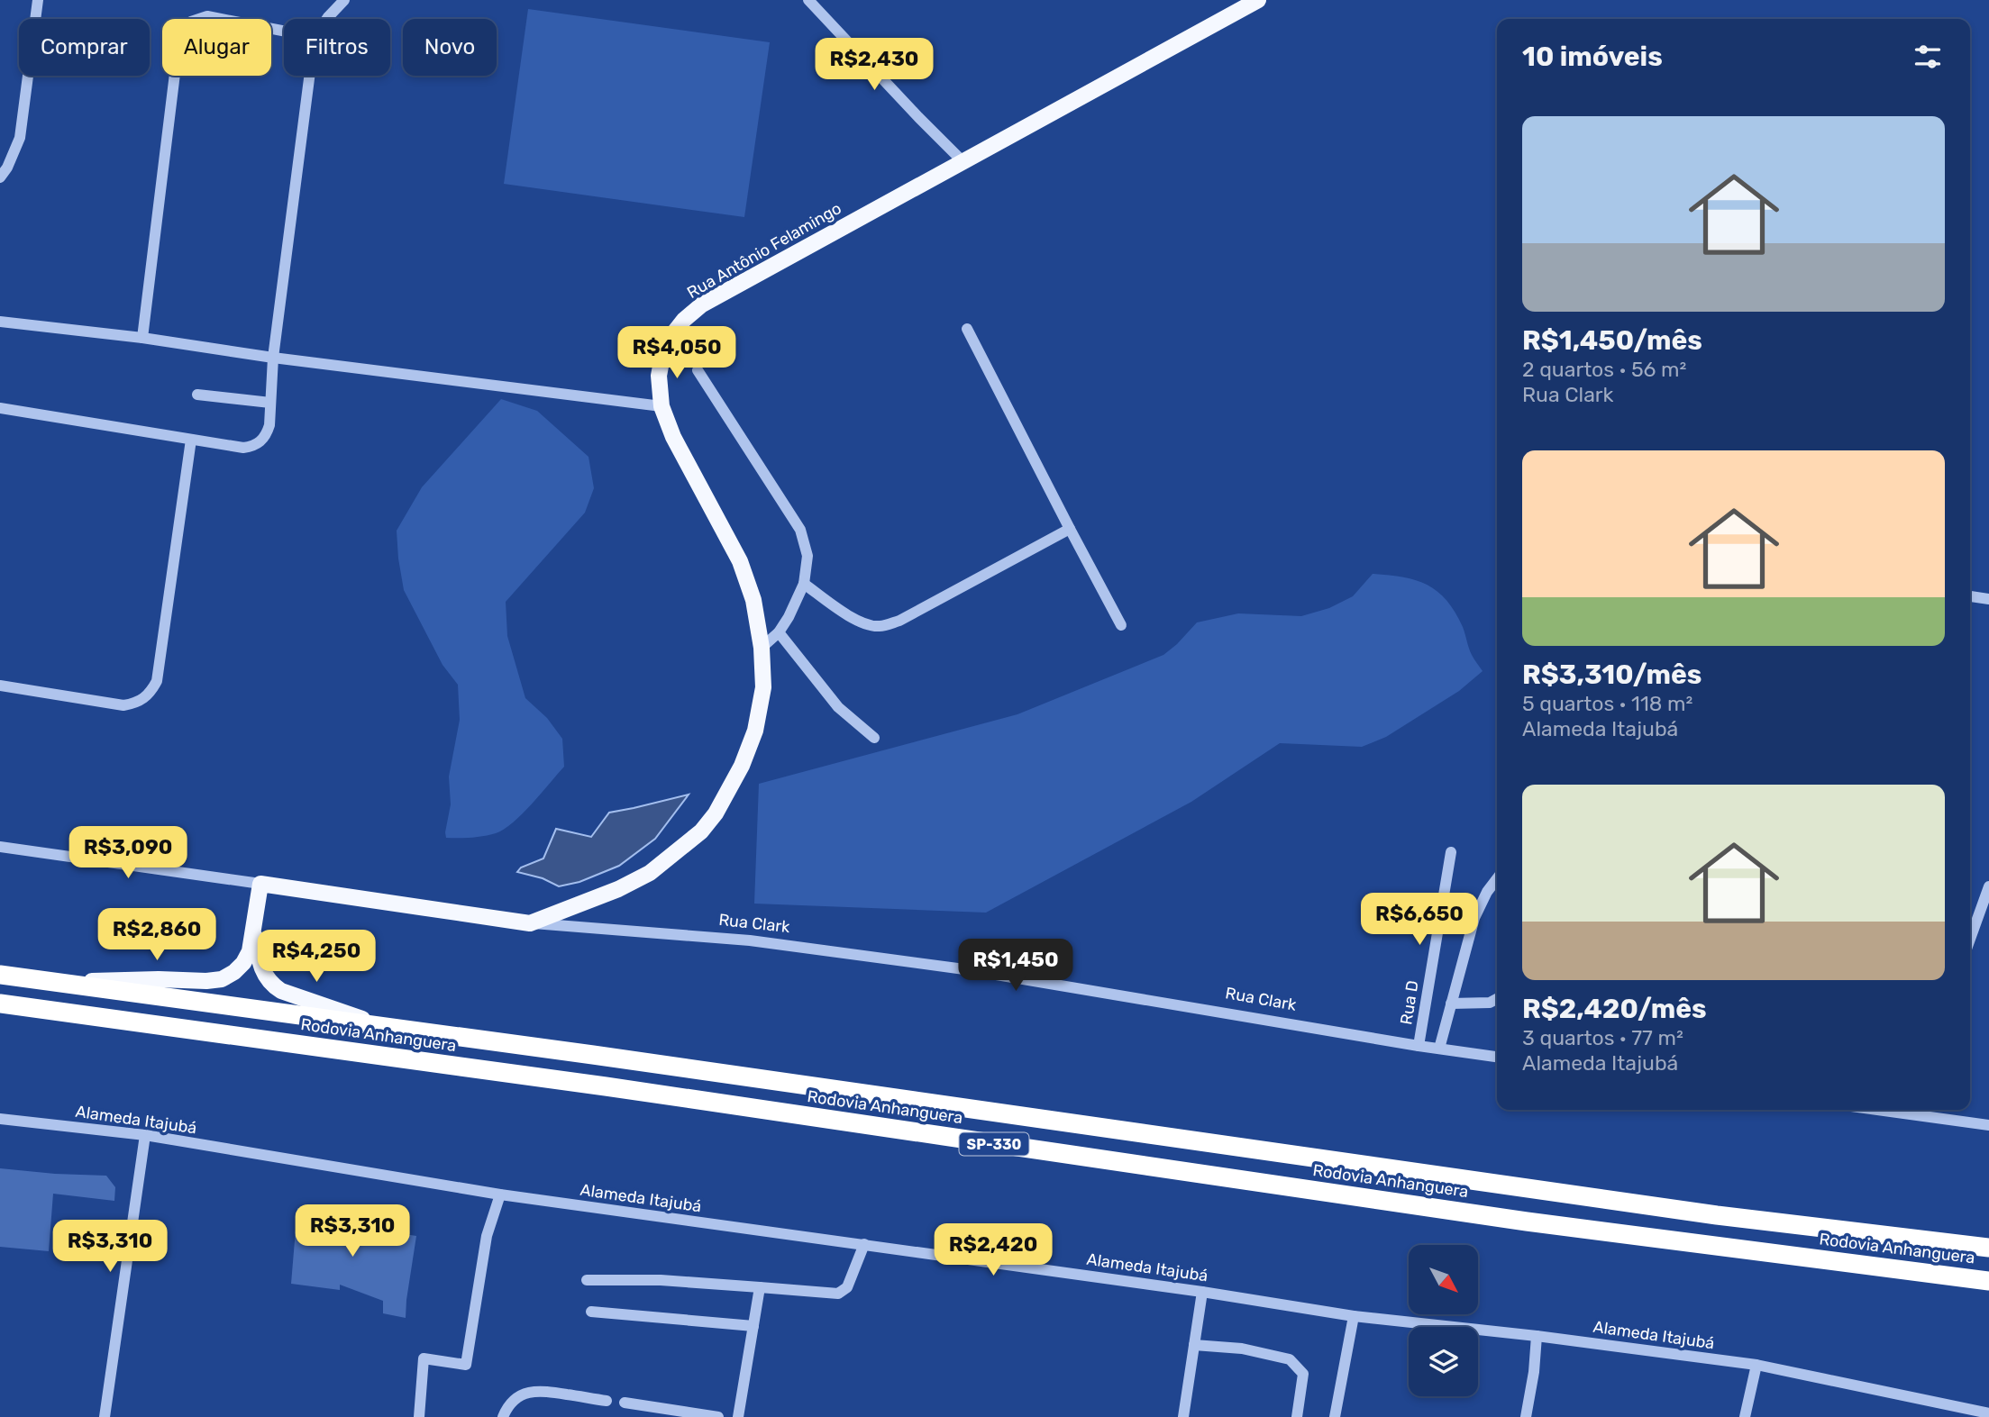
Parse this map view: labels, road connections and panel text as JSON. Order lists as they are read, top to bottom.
{
  "streets": {
    "highway": ["Rodovia Anhanguera", "SP-330"],
    "main road": ["Rua Antônio Felamingo", "Rua Clark"],
    "street": ["Rua D", "Alameda Itajubá"]
  },
  "crossings": [
    ["Rua Antônio Felamingo", "Rua Clark"],
    ["Rua Clark", "Rua D"]
  ],
  "north": "bottom right",
  "page": {
    "chip": [
      "Comprar",
      "Alugar",
      "Filtros",
      "Novo"
    ],
    "heading": "10 imóveis",
    "price": [
      "R$2,430",
      "R$4,050",
      "R$3,090",
      "R$6,650",
      "R$2,860",
      "R$4,250",
      "R$1,450",
      "R$3,310",
      "R$3,310",
      "R$2,420"
    ],
    "list": [
      {
        "name": "R$1,450/mês",
        "note": "2 quartos · 56 m² · Rua Clark"
      },
      {
        "name": "R$3,310/mês",
        "note": "5 quartos · 118 m² · Alameda Itajubá"
      },
      {
        "name": "R$2,420/mês",
        "note": "3 quartos · 77 m² · Alameda Itajubá"
      }
    ]
  }
}
